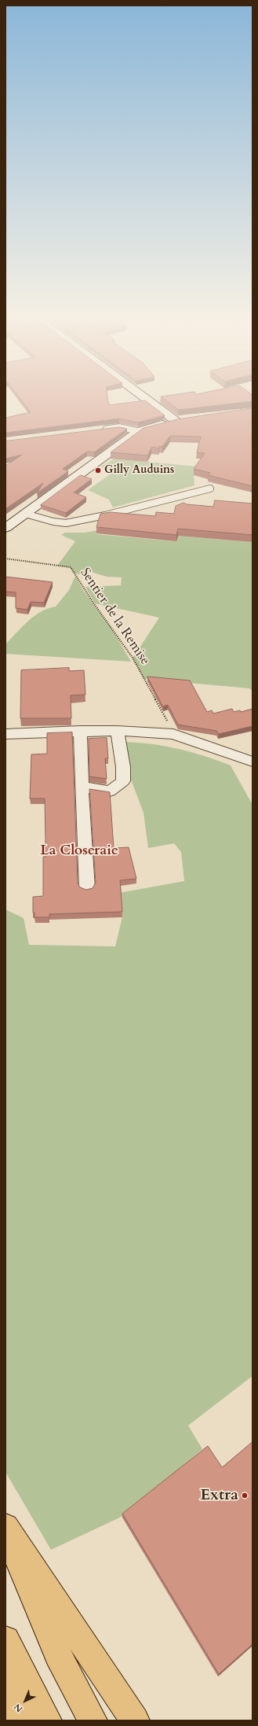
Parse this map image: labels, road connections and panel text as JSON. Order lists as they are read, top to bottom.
{
  "streets": {
    "path": ["Sentier de la Remise"]
  },
  "districts": ["La Closeraie"],
  "places": ["Gilly Auduins", "Extra"],
  "north": "bottom left"
}
